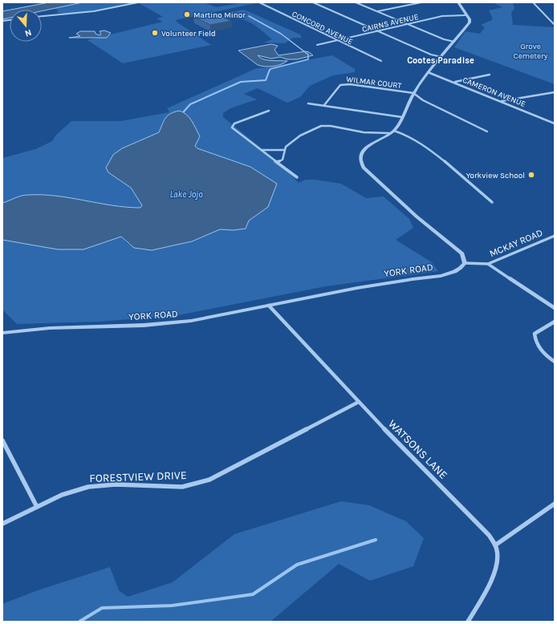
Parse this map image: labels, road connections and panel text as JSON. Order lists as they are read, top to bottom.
{
  "streets": {
    "street": [
      "CAIRNS AVENUE",
      "CONCORD AVENUE",
      "WILMAR COURT",
      "CAMERON AVENUE",
      "MCKAY ROAD",
      "YORK ROAD",
      "WATSONS LANE",
      "FORESTVIEW DRIVE"
    ]
  },
  "crossings": [
    ["CAIRNS AVENUE", "CONCORD AVENUE"],
    ["MCKAY ROAD", "YORK ROAD"],
    ["YORK ROAD", "WATSONS LANE"],
    ["WATSONS LANE", "FORESTVIEW DRIVE"]
  ],
  "districts": ["Cootes Paradise"],
  "water": ["Lake Jojo"],
  "parks": ["Grove Cemetery"],
  "places": ["Martino Minor", "Volunteer Field", "Yorkview School"],
  "north": "bottom"
}
